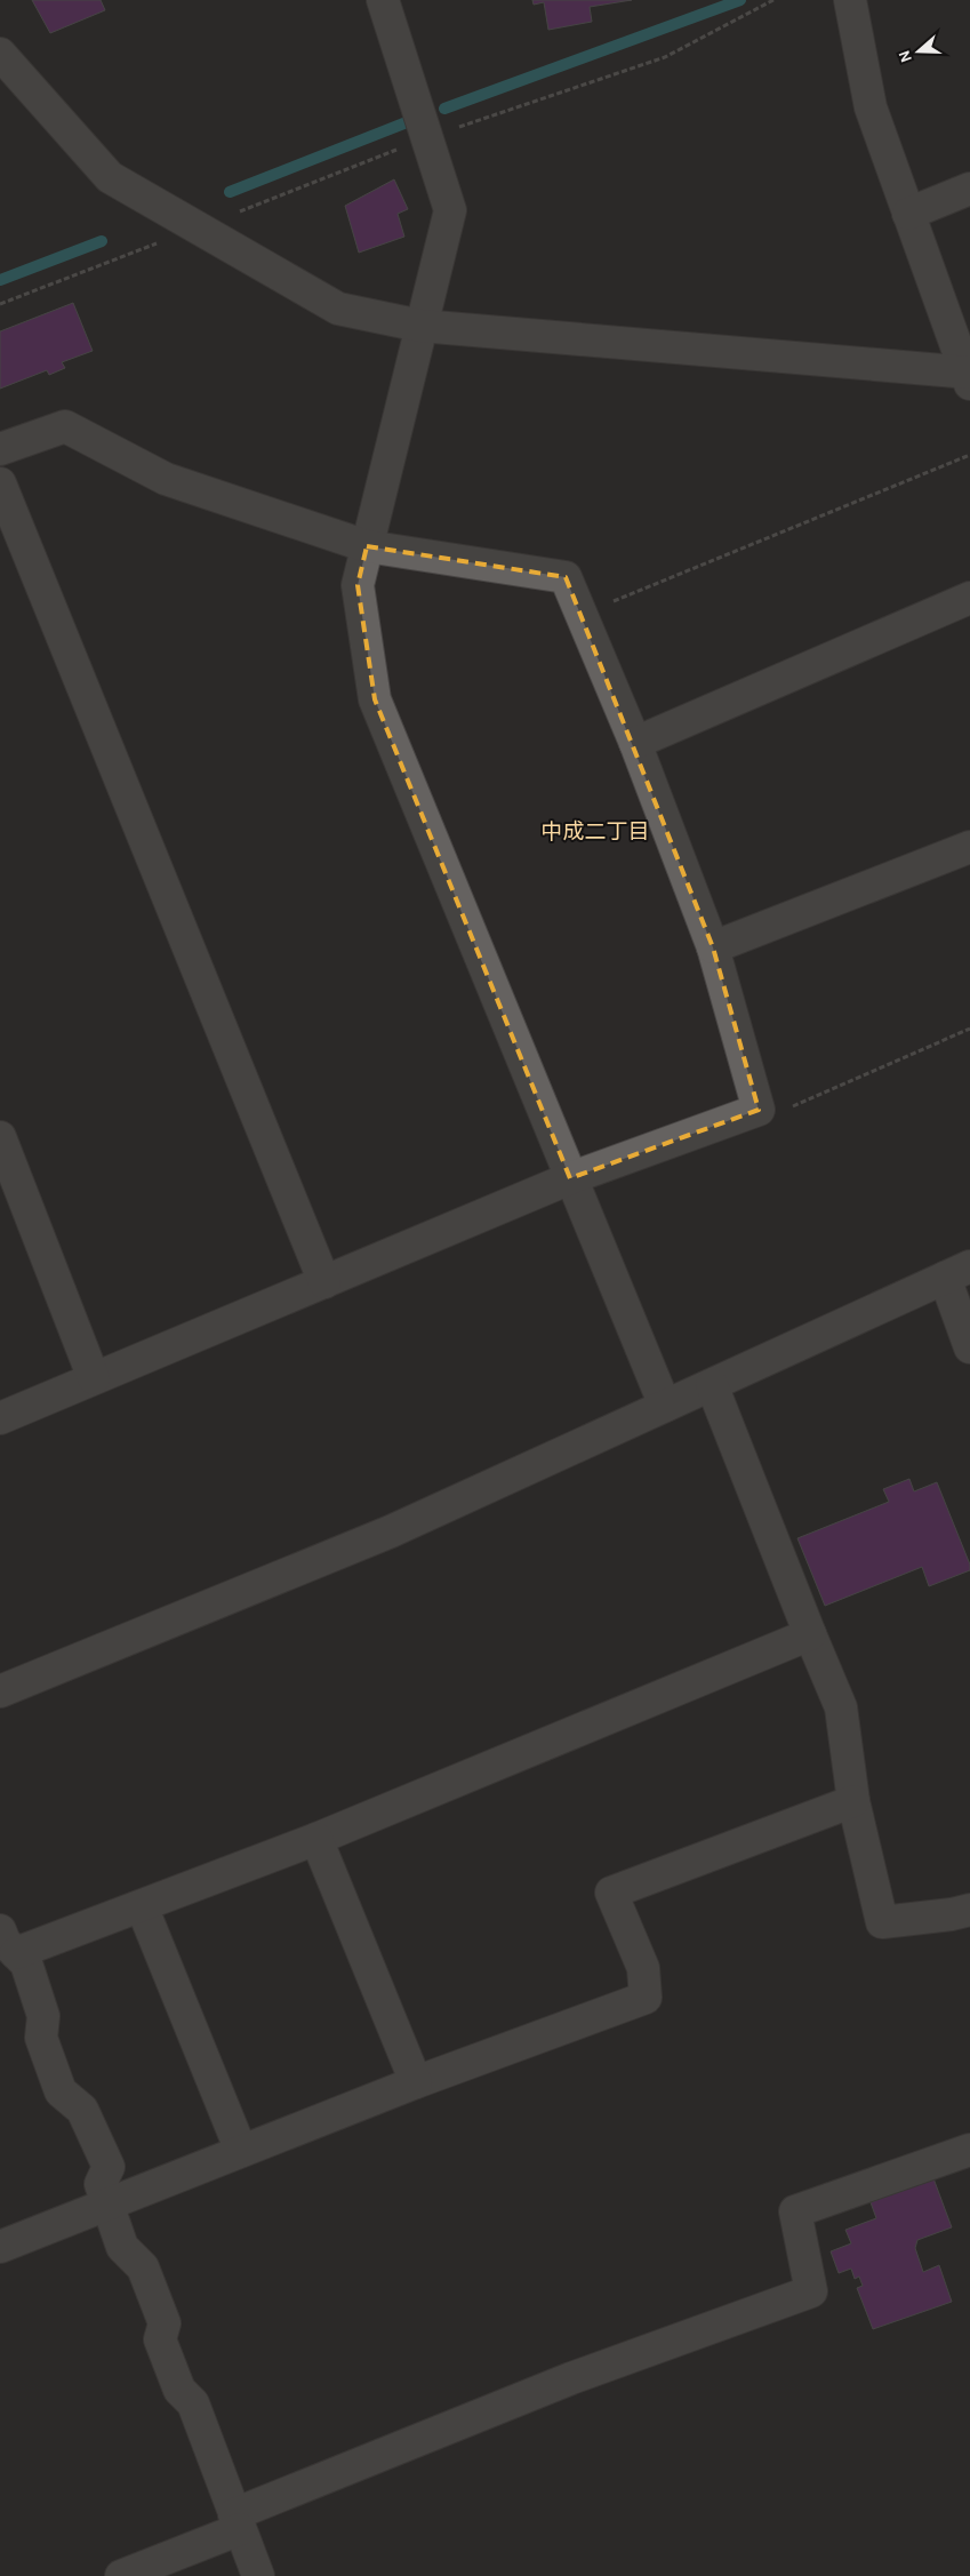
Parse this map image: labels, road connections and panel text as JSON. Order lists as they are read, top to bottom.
{
  "districts": ["中成二丁目"],
  "north": "left"
}
